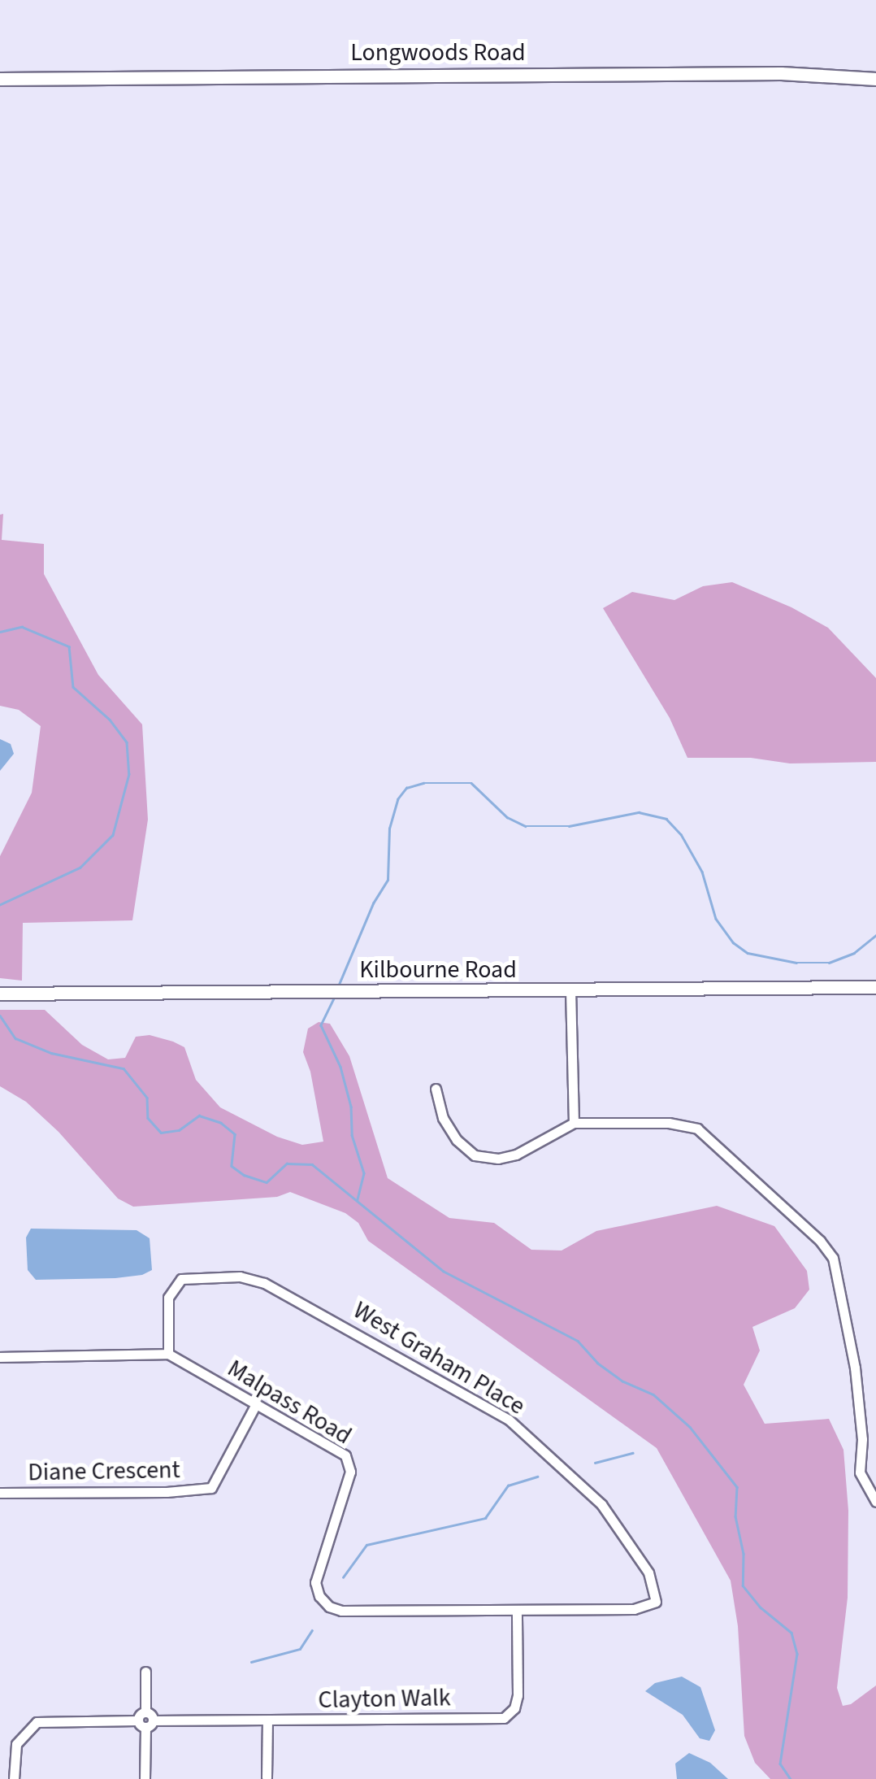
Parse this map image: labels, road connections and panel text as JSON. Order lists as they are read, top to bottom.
{
  "streets": {
    "street": [
      "Longwoods Road",
      "Kilbourne Road",
      "West Graham Place",
      "Malpass Road",
      "Diane Crescent",
      "Clayton Walk"
    ]
  },
  "crossings": [
    ["West Graham Place", "Malpass Road"],
    ["Malpass Road", "Diane Crescent"],
    ["Malpass Road", "Clayton Walk"]
  ]
}
